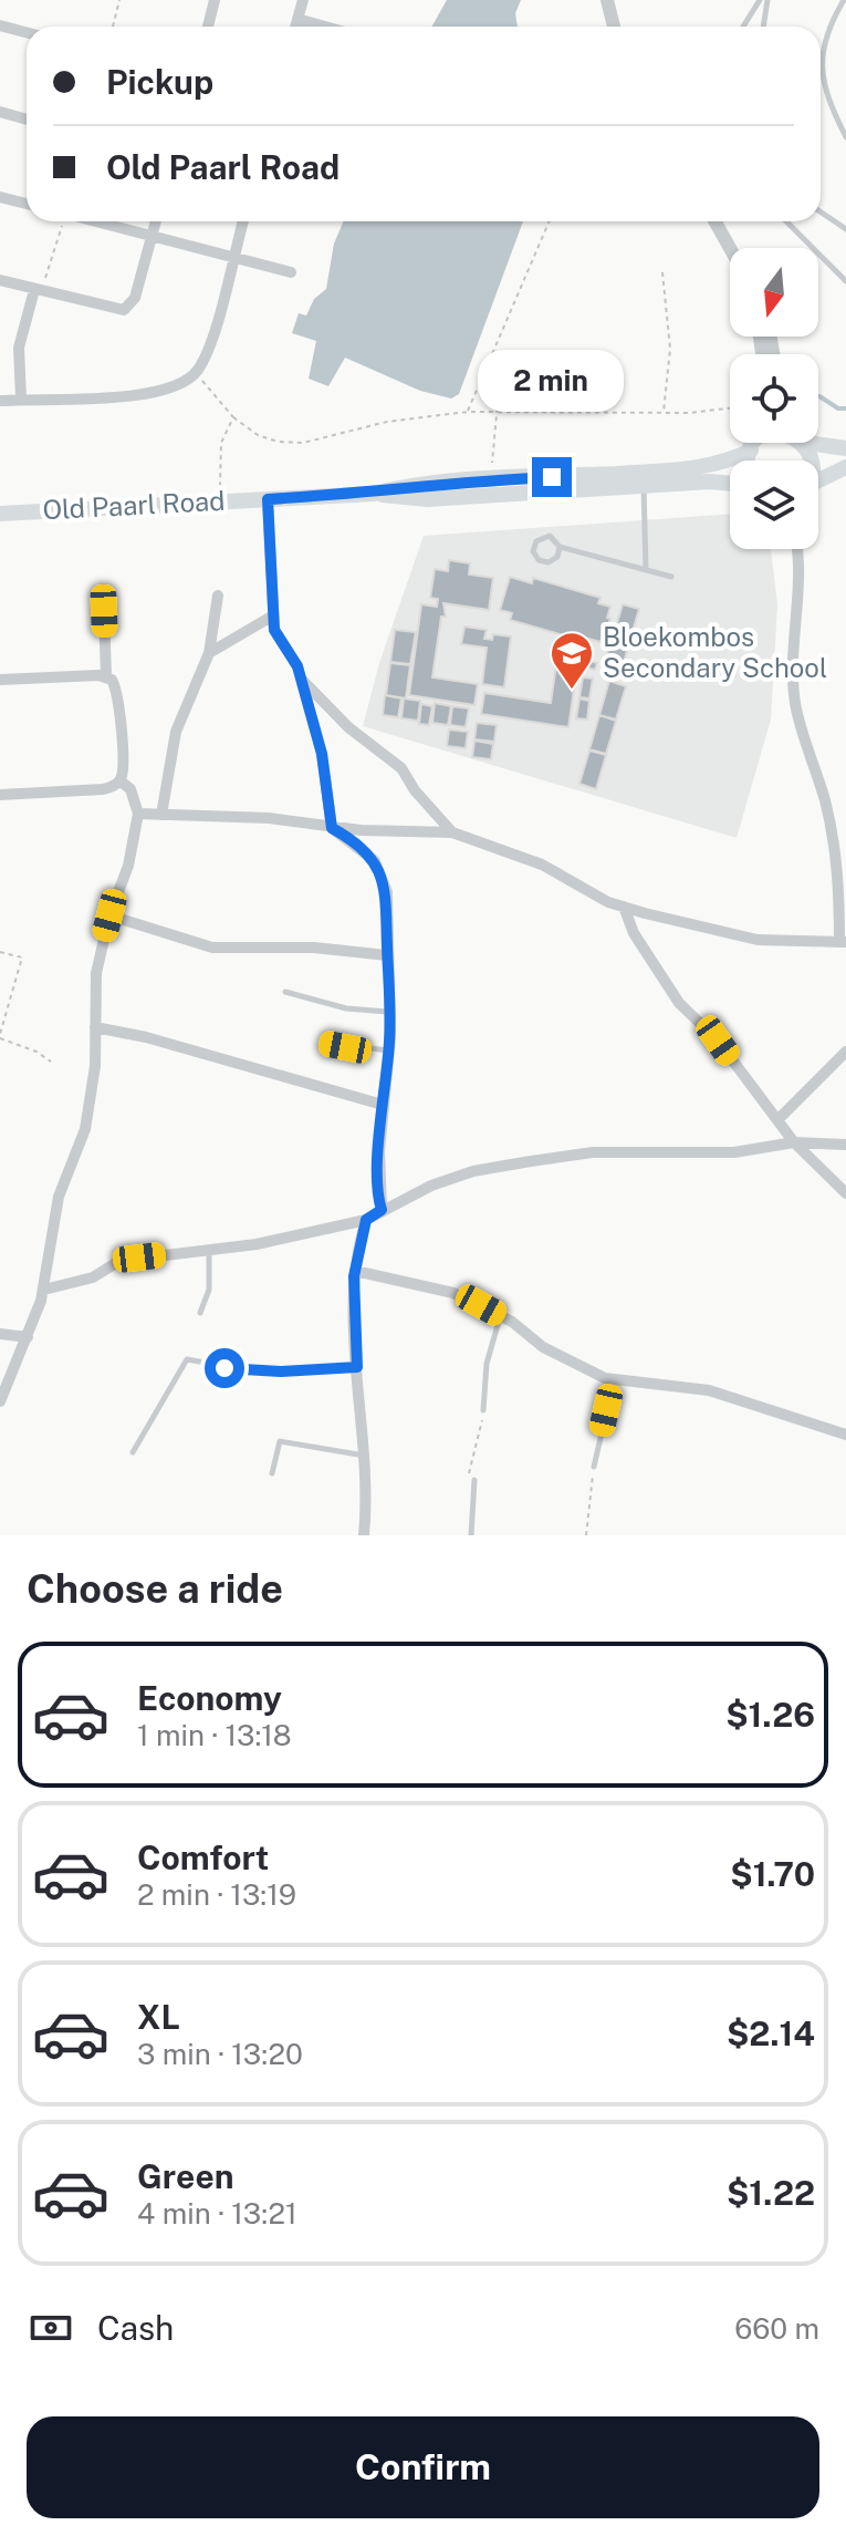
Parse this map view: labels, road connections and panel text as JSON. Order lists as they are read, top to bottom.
{
  "streets": {
    "main road": ["Old Paarl Road"]
  },
  "places": {
    "school or university": ["Bloekombos Secondary School"]
  },
  "north": "bottom",
  "page": {
    "banner": ["Pickup", "Old Paarl Road"],
    "bubble": "2 min",
    "heading": "Choose a ride",
    "list": [
      {
        "name": "Economy",
        "note": "1 min · 13:18",
        "value": "$1.26"
      },
      {
        "name": "Comfort",
        "note": "2 min · 13:19",
        "value": "$1.70"
      },
      {
        "name": "XL",
        "note": "3 min · 13:20",
        "value": "$2.14"
      },
      {
        "name": "Green",
        "note": "4 min · 13:21",
        "value": "$1.22"
      }
    ],
    "pay": ["Cash", "660 m"],
    "buttons": "Confirm"
  }
}
